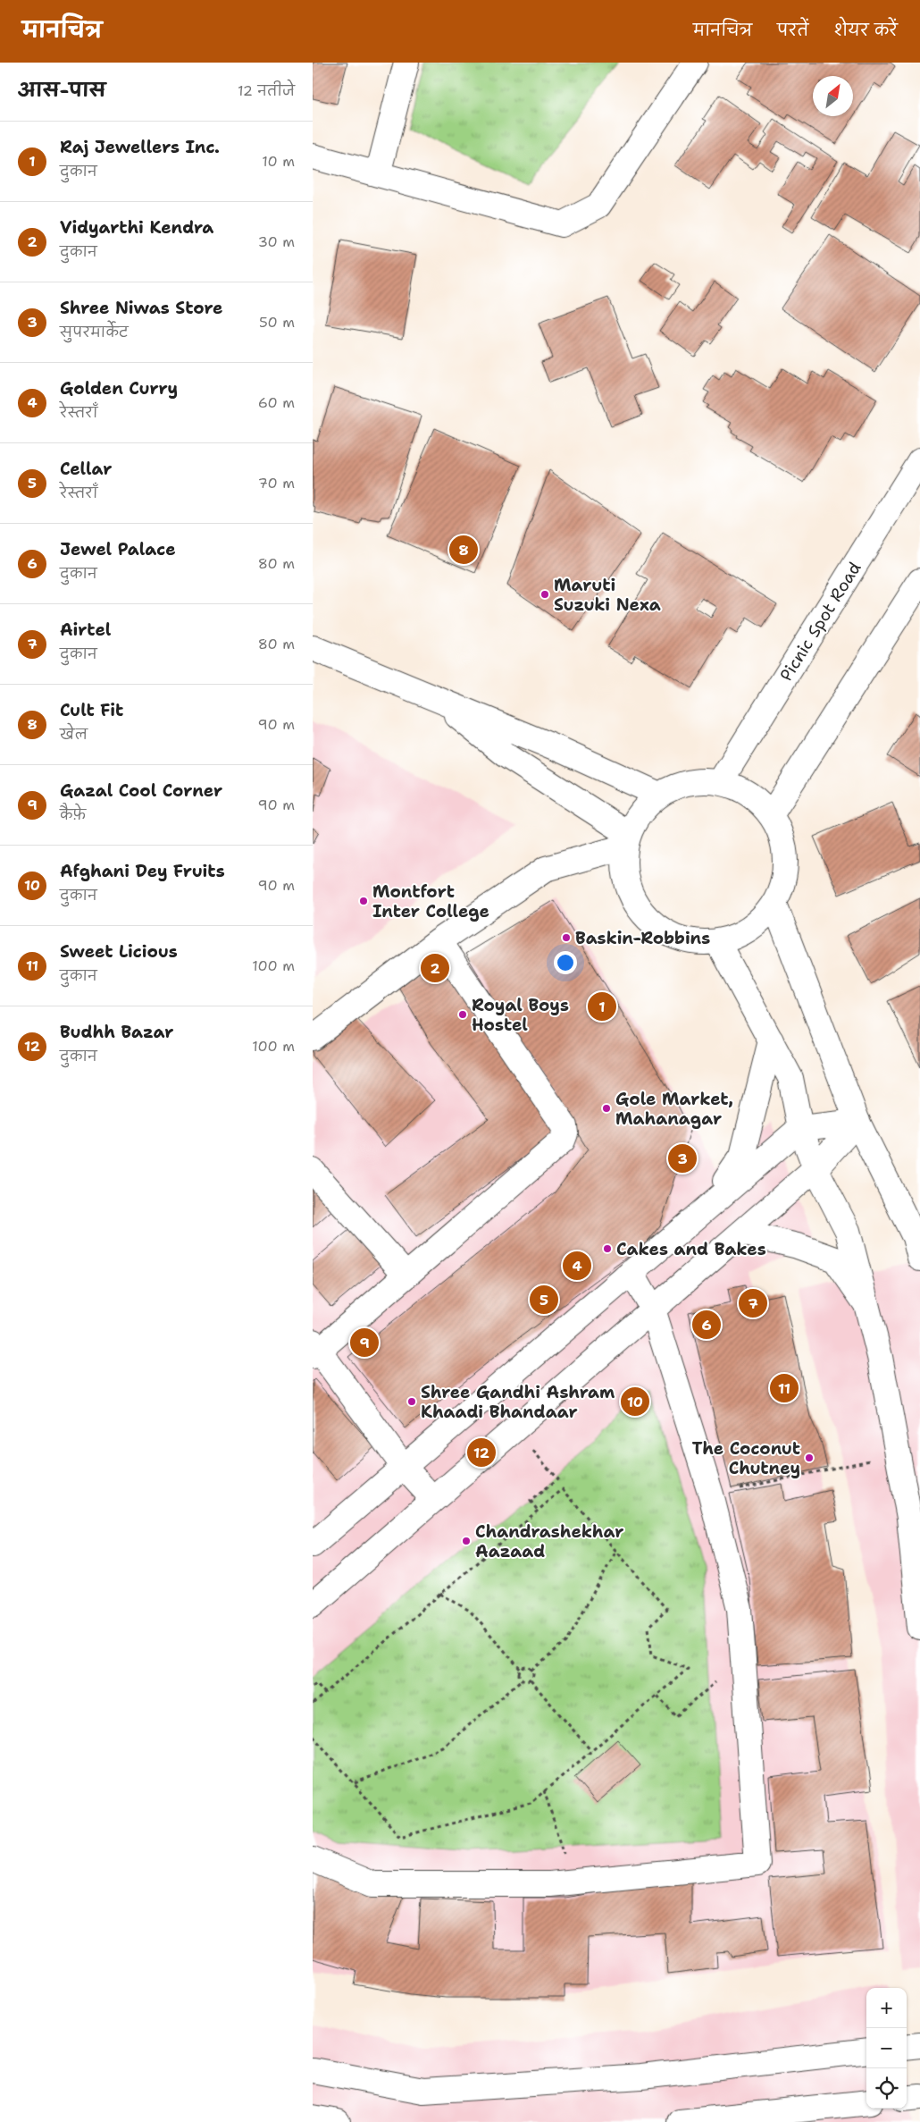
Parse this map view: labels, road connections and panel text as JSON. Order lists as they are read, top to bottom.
{
  "streets": {
    "street": ["Picnic Spot Road"]
  },
  "places": [
    "Maruti Suzuki Nexa",
    "Montfort Inter College",
    "Baskin-Robbins",
    "Royal Boys Hostel",
    "Gole Market, Mahanagar",
    "Cakes and Bakes",
    "Shree Gandhi Ashram Khaadi Bhandaar",
    "The Coconut Chutney",
    "Chandrashekhar Aazaad"
  ],
  "north": "top right",
  "page": {
    "header": "मानचित्र",
    "nav": ["मानचित्र", "परतें", "शेयर करें"],
    "heading": ["आस-पास", "12 नतीजे"],
    "list": [
      {
        "mark": "1",
        "name": "Raj Jewellers Inc.",
        "note": "दुकान",
        "value": "10 m"
      },
      {
        "mark": "2",
        "name": "Vidyarthi Kendra",
        "note": "दुकान",
        "value": "30 m"
      },
      {
        "mark": "3",
        "name": "Shree Niwas Store",
        "note": "सुपरमार्केट",
        "value": "50 m"
      },
      {
        "mark": "4",
        "name": "Golden Curry",
        "note": "रेस्तराँ",
        "value": "60 m"
      },
      {
        "mark": "5",
        "name": "Cellar",
        "note": "रेस्तराँ",
        "value": "70 m"
      },
      {
        "mark": "6",
        "name": "Jewel Palace",
        "note": "दुकान",
        "value": "80 m"
      },
      {
        "mark": "7",
        "name": "Airtel",
        "note": "दुकान",
        "value": "80 m"
      },
      {
        "mark": "8",
        "name": "Cult Fit",
        "note": "खेल",
        "value": "90 m"
      },
      {
        "mark": "9",
        "name": "Gazal Cool Corner",
        "note": "कैफ़े",
        "value": "90 m"
      },
      {
        "mark": "10",
        "name": "Afghani Dey Fruits",
        "note": "दुकान",
        "value": "90 m"
      },
      {
        "mark": "11",
        "name": "Sweet Licious",
        "note": "दुकान",
        "value": "100 m"
      },
      {
        "mark": "12",
        "name": "Budhh Bazar",
        "note": "दुकान",
        "value": "100 m"
      }
    ],
    "pins": [
      "8",
      "2",
      "1",
      "3",
      "4",
      "5",
      "7",
      "6",
      "9",
      "11",
      "10",
      "12"
    ],
    "map_buttons": ["+", "−"]
  }
}
